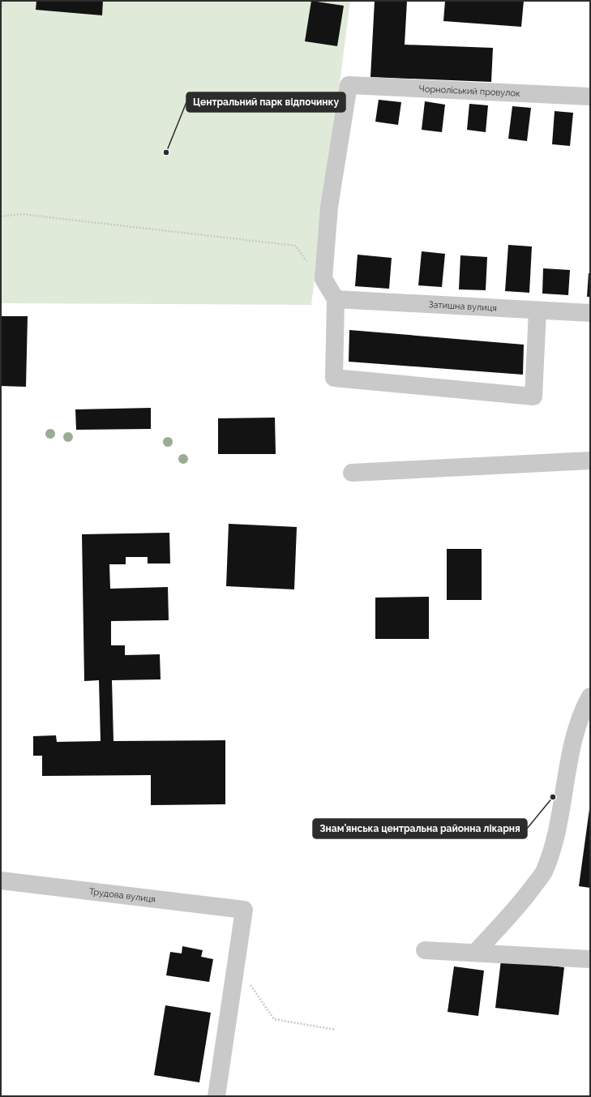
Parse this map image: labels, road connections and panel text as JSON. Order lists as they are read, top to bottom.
{
  "streets": {
    "street": ["Чорноліський провулок", "Затишна вулиця", "Трудова вулиця"]
  },
  "crossings": [
    ["Чорноліський провулок", "Затишна вулиця"]
  ],
  "places": ["Центральний парк відпочинку", "Знам'янська центральна районна лікарня"]
}
